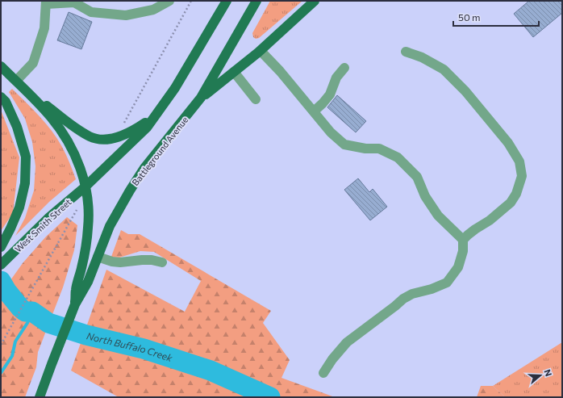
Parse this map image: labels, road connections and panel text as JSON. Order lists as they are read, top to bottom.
{
  "streets": {
    "main road": ["Battleground Avenue", "West Smith Street"]
  },
  "water": ["North Buffalo Creek"],
  "scale_bar": "50 m",
  "north": "right"
}
